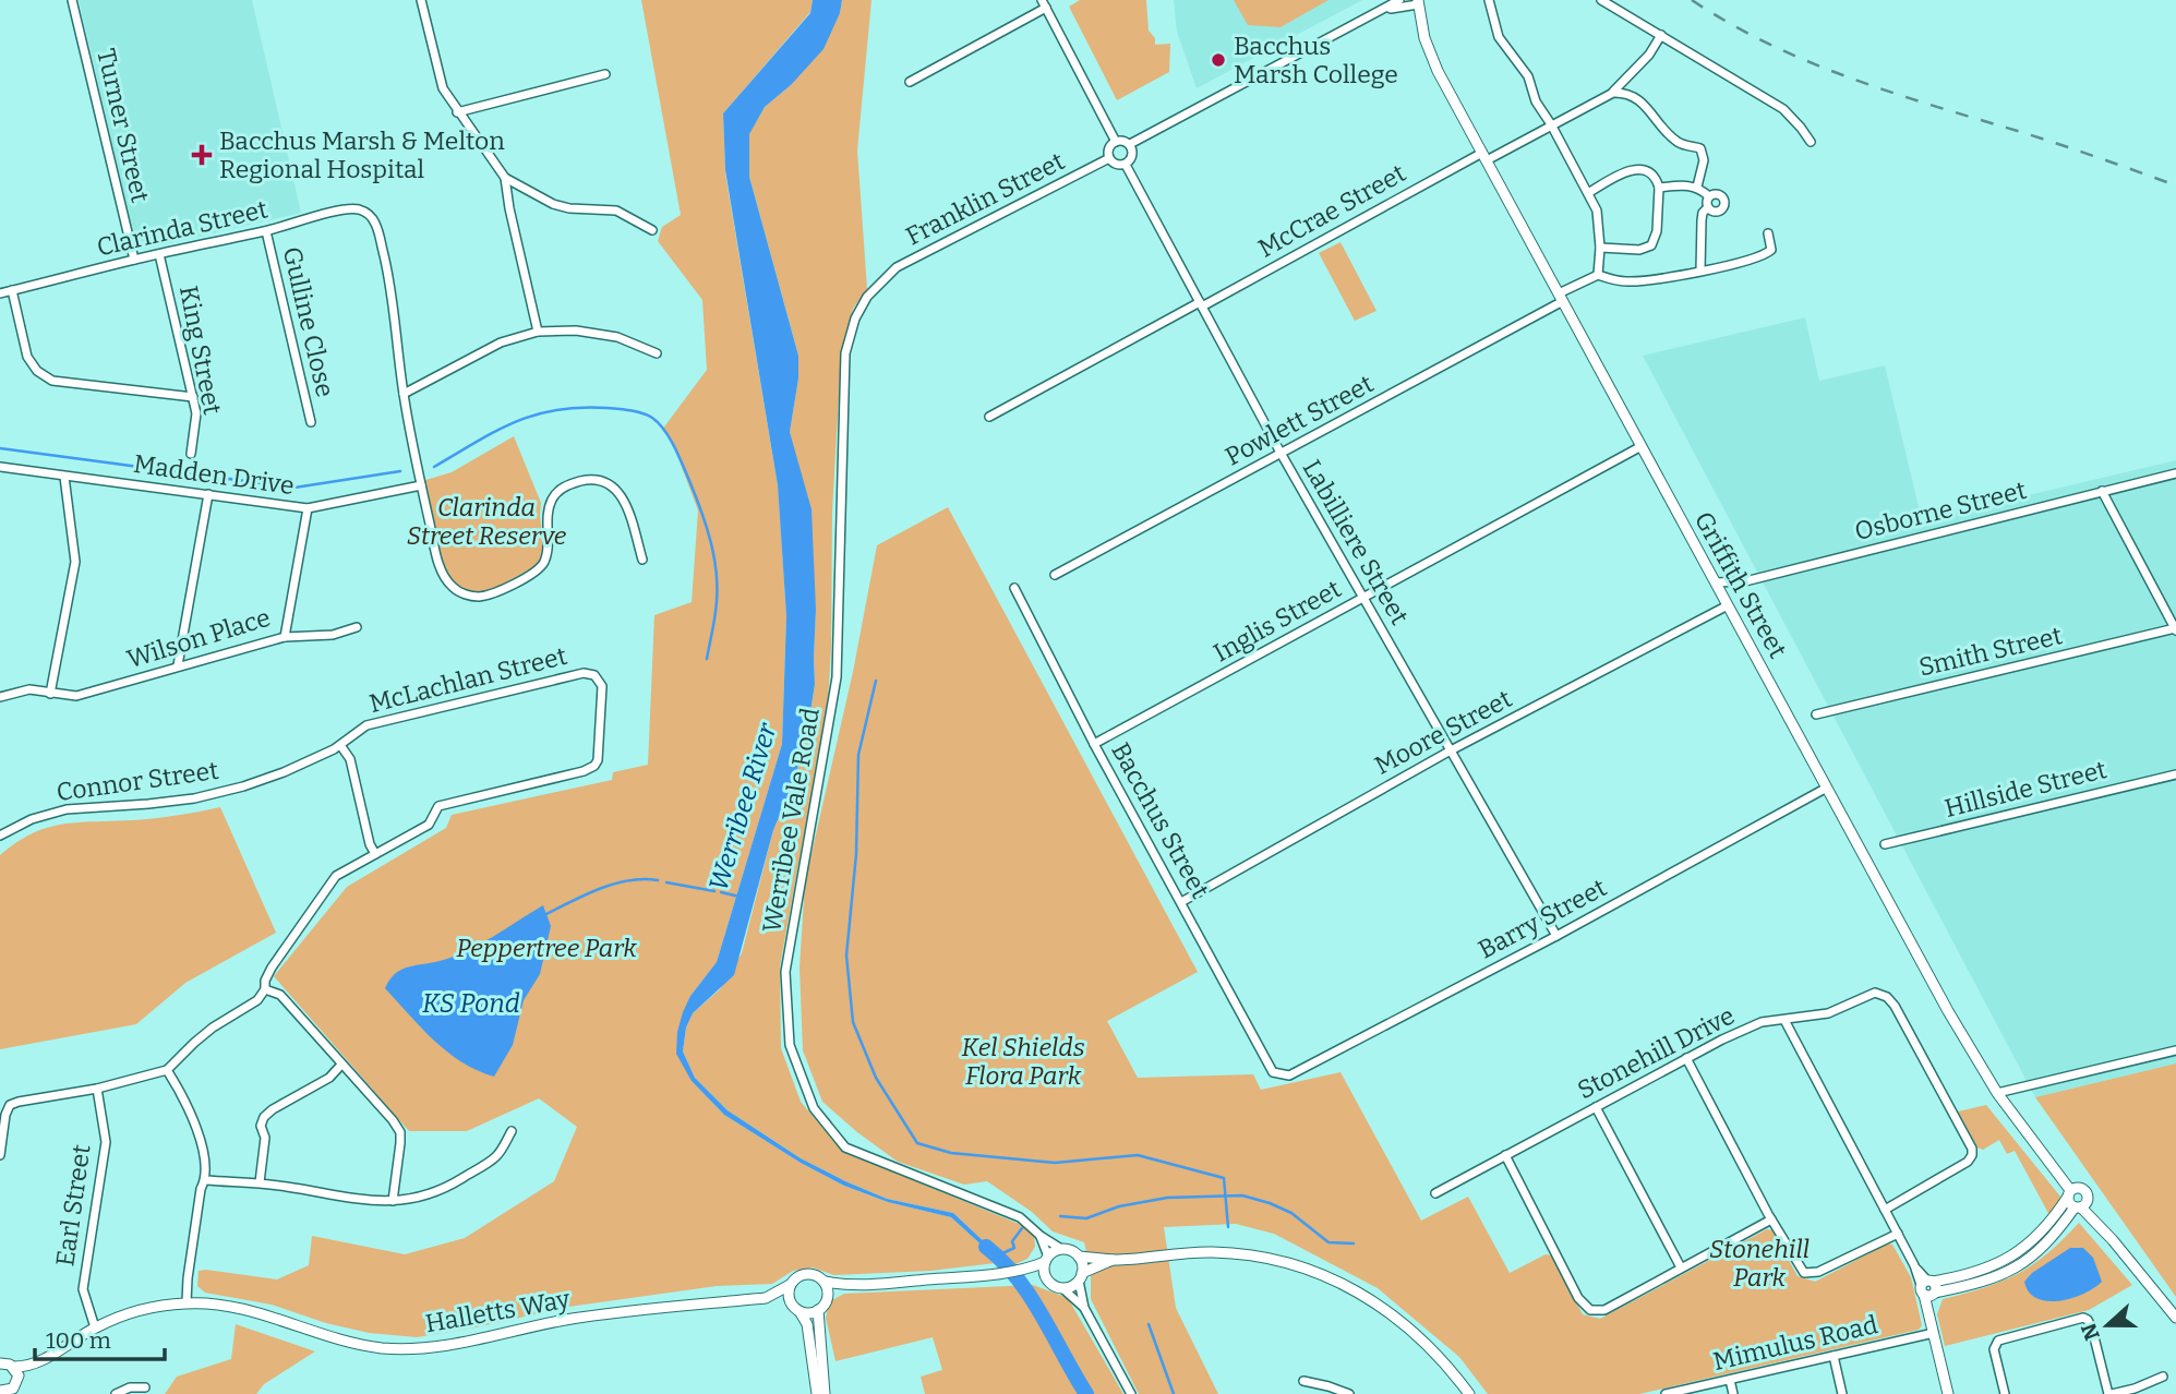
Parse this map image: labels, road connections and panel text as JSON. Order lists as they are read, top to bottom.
{
  "streets": {
    "street": [
      "Turner Street",
      "Franklin Street",
      "McCrae Street",
      "Clarinda Street",
      "Gulline Close",
      "King Street",
      "Powlett Street",
      "Madden Drive",
      "Osborne Street",
      "Labilliere Street",
      "Griffith Street",
      "Inglis Street",
      "Wilson Place",
      "Smith Street",
      "McLachlan Street",
      "Moore Street",
      "Connor Street",
      "Hillside Street",
      "Werribee Vale Road",
      "Bacchus Street",
      "Barry Street",
      "Stonehill Drive",
      "Earl Street",
      "Halletts Way",
      "Mimulus Road"
    ]
  },
  "crossings": [
    ["Turner Street", "Clarinda Street"],
    ["Franklin Street", "Labilliere Street"],
    ["Franklin Street", "Werribee Vale Road"],
    ["McCrae Street", "Labilliere Street"],
    ["McCrae Street", "Griffith Street"],
    ["Clarinda Street", "Gulline Close"],
    ["Clarinda Street", "King Street"],
    ["Clarinda Street", "Madden Drive"],
    ["Powlett Street", "Labilliere Street"],
    ["Powlett Street", "Griffith Street"],
    ["Madden Drive", "Wilson Place"],
    ["Osborne Street", "Griffith Street"],
    ["Labilliere Street", "Inglis Street"],
    ["Labilliere Street", "Moore Street"],
    ["Labilliere Street", "Barry Street"],
    ["Griffith Street", "Inglis Street"],
    ["Griffith Street", "Moore Street"],
    ["Griffith Street", "Barry Street"],
    ["Inglis Street", "Bacchus Street"],
    ["McLachlan Street", "Connor Street"],
    ["Moore Street", "Bacchus Street"],
    ["Bacchus Street", "Barry Street"],
    ["Earl Street", "Halletts Way"]
  ],
  "water": ["Werribee River", "KS Pond"],
  "parks": [
    "Clarinda Street Reserve",
    "Peppertree Park",
    "Kel Shields Flora Park",
    "Stonehill Park"
  ],
  "places": {
    "other": ["Bacchus Marsh College"],
    "health": ["Bacchus Marsh & Melton Regional Hospital"]
  },
  "scale_bar": "100 m",
  "north": "left"
}
